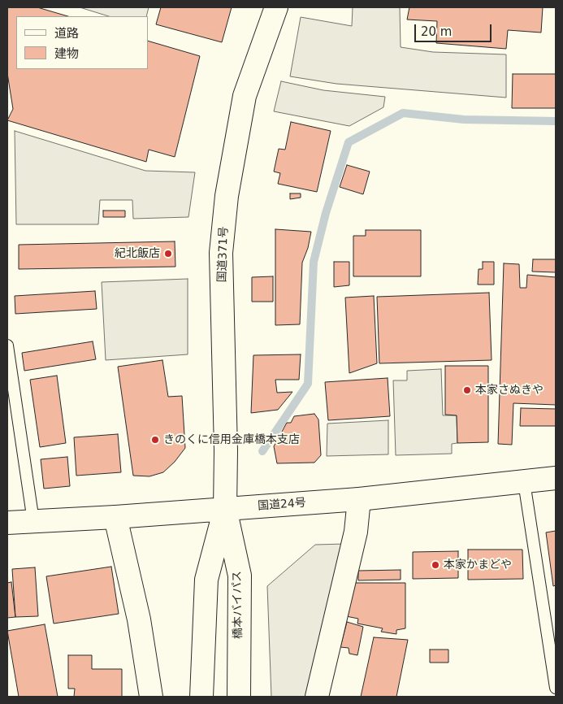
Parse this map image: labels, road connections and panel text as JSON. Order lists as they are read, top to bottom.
{
  "streets": {
    "main road": ["国道371号", "国道24号", "橋本バイパス"]
  },
  "crossings": [
    ["国道371号", "国道24号"],
    ["国道371号", "橋本バイパス"],
    ["国道24号", "橋本バイパス"]
  ],
  "places": [
    "紀北飯店",
    "本家さぬきや",
    "きのくに信用金庫橋本支店",
    "本家かまどや"
  ],
  "legend": ["道路", "建物"],
  "scale_bar": "20 m"
}
